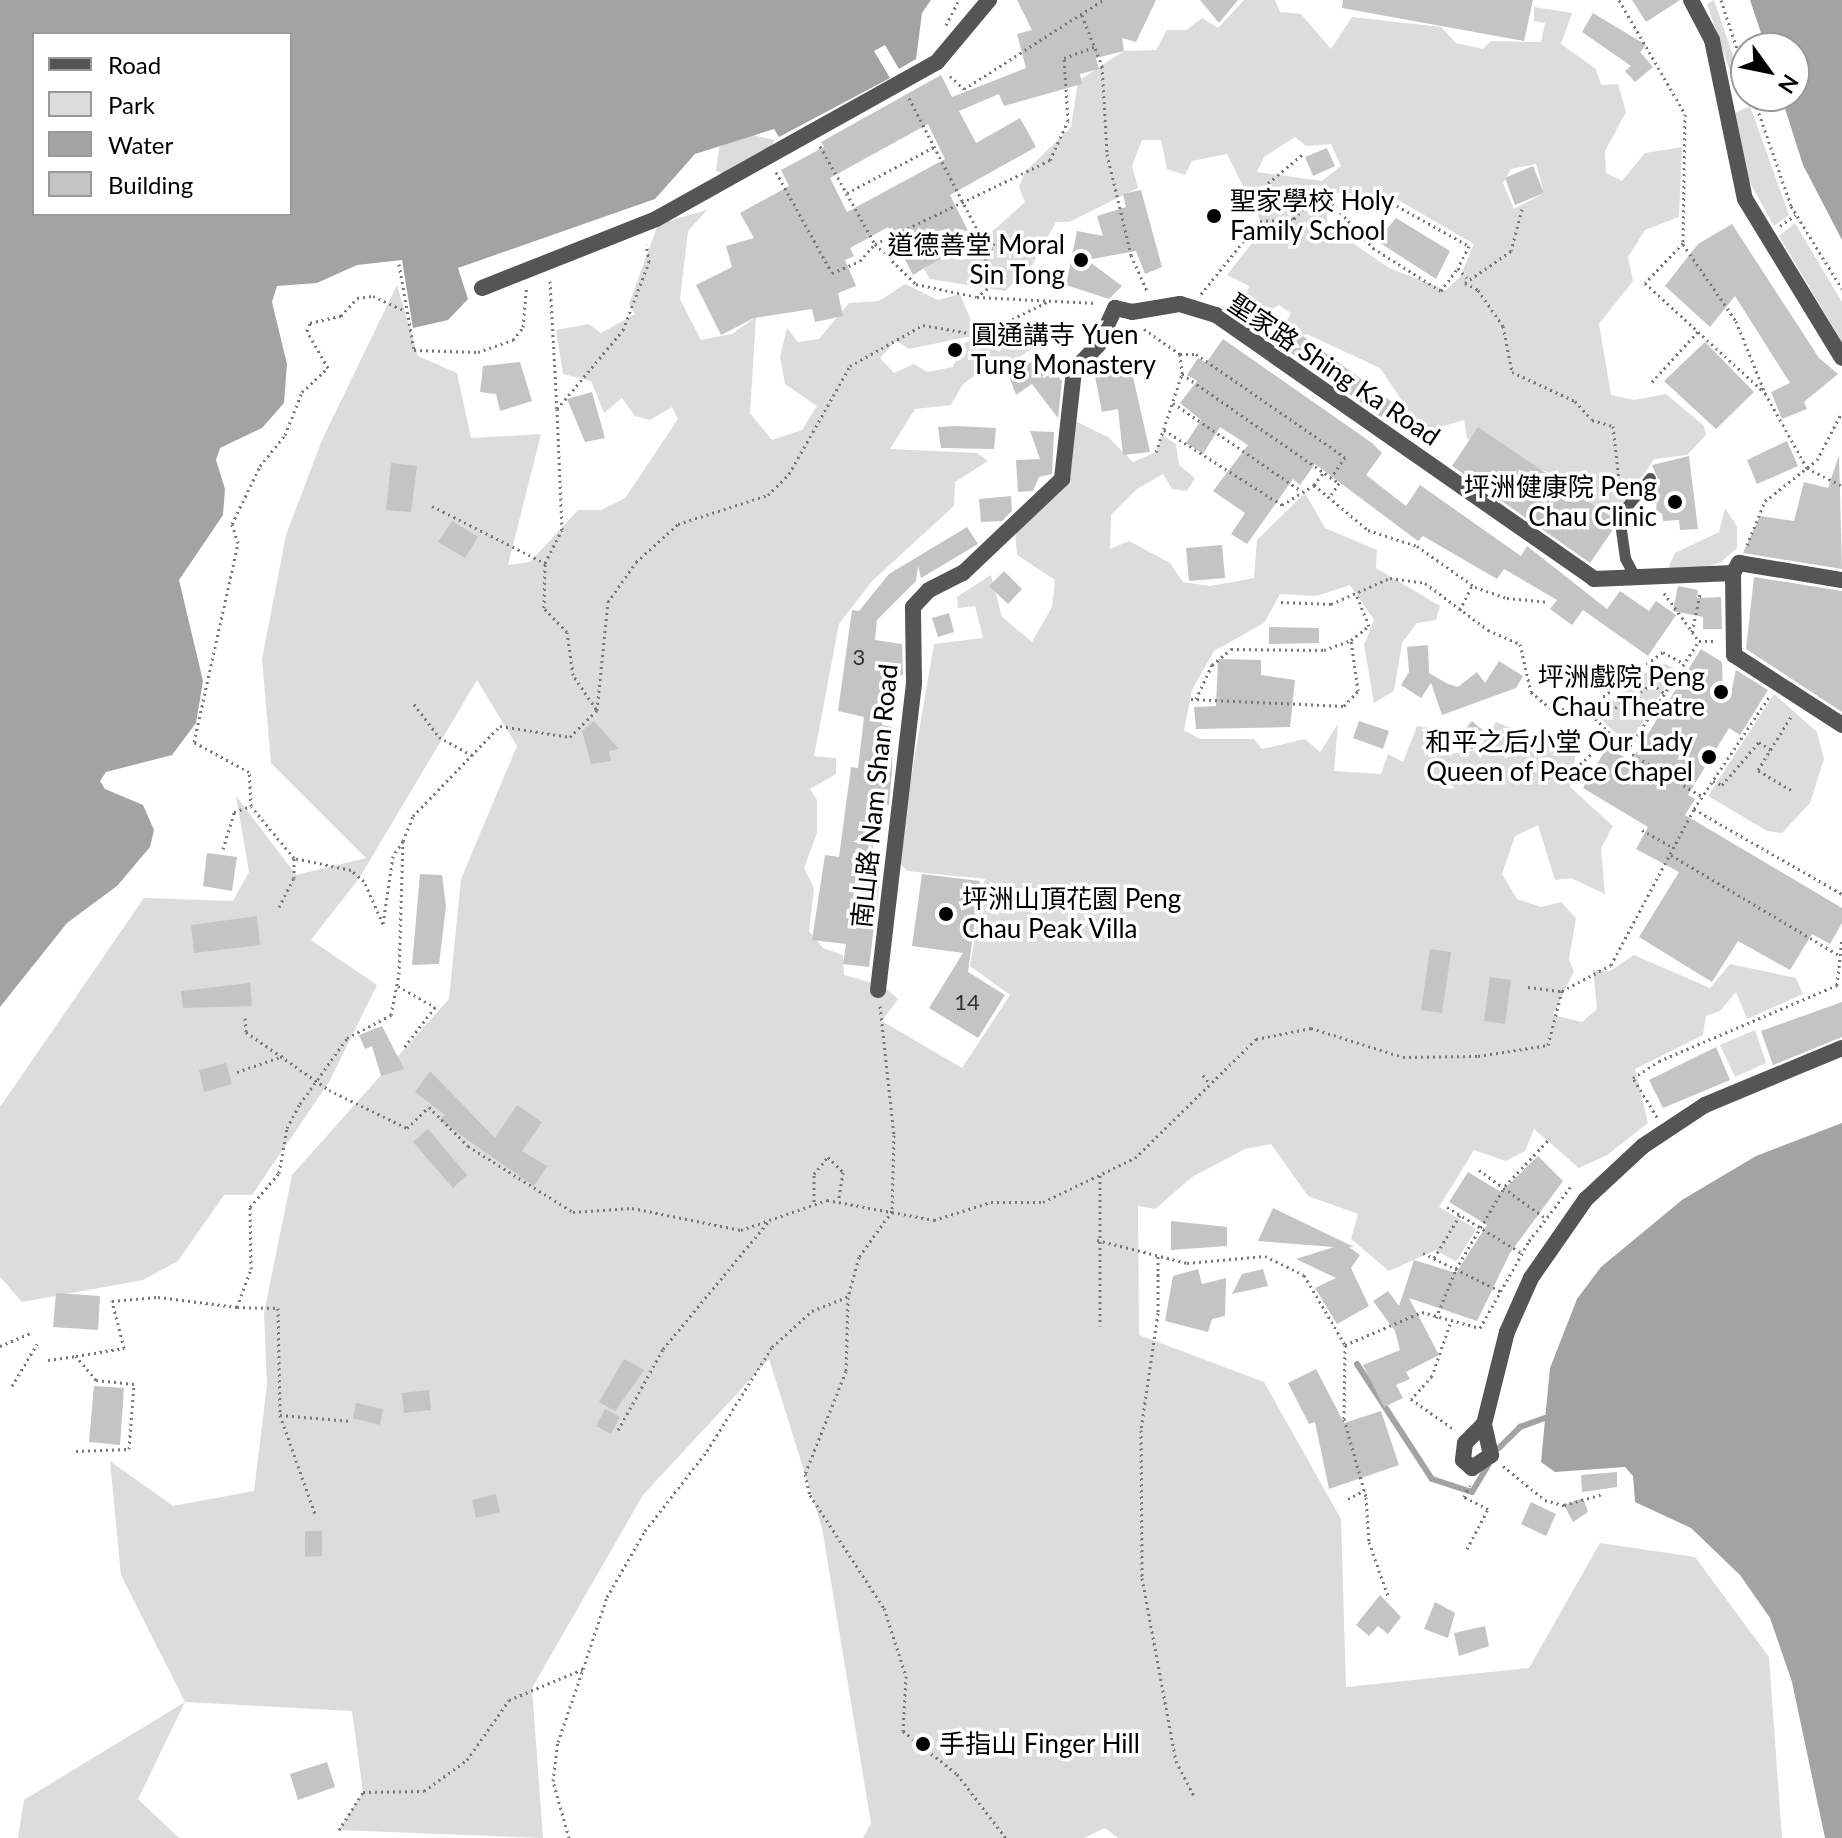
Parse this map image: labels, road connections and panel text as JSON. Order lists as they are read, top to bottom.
{
  "streets": {
    "street": ["聖家路 Shing Ka Road", "南山路 Nam Shan Road"]
  },
  "crossings": [
    ["聖家路 Shing Ka Road", "南山路 Nam Shan Road"]
  ],
  "places": [
    "聖家學校 Holy Family School",
    "道德善堂 Moral Sin Tong",
    "圓通講寺 Yuen Tung Monastery",
    "坪洲健康院 Peng Chau Clinic",
    "坪洲戲院 Peng Chau Theatre",
    "和平之后小堂 Our Lady Queen of Peace Chapel",
    "坪洲山頂花園 Peng Chau Peak Villa",
    "手指山 Finger Hill"
  ],
  "house_numbers": ["3", "14"],
  "legend": [
    "Road",
    "Park",
    "Water",
    "Building"
  ],
  "north": "bottom right"
}
